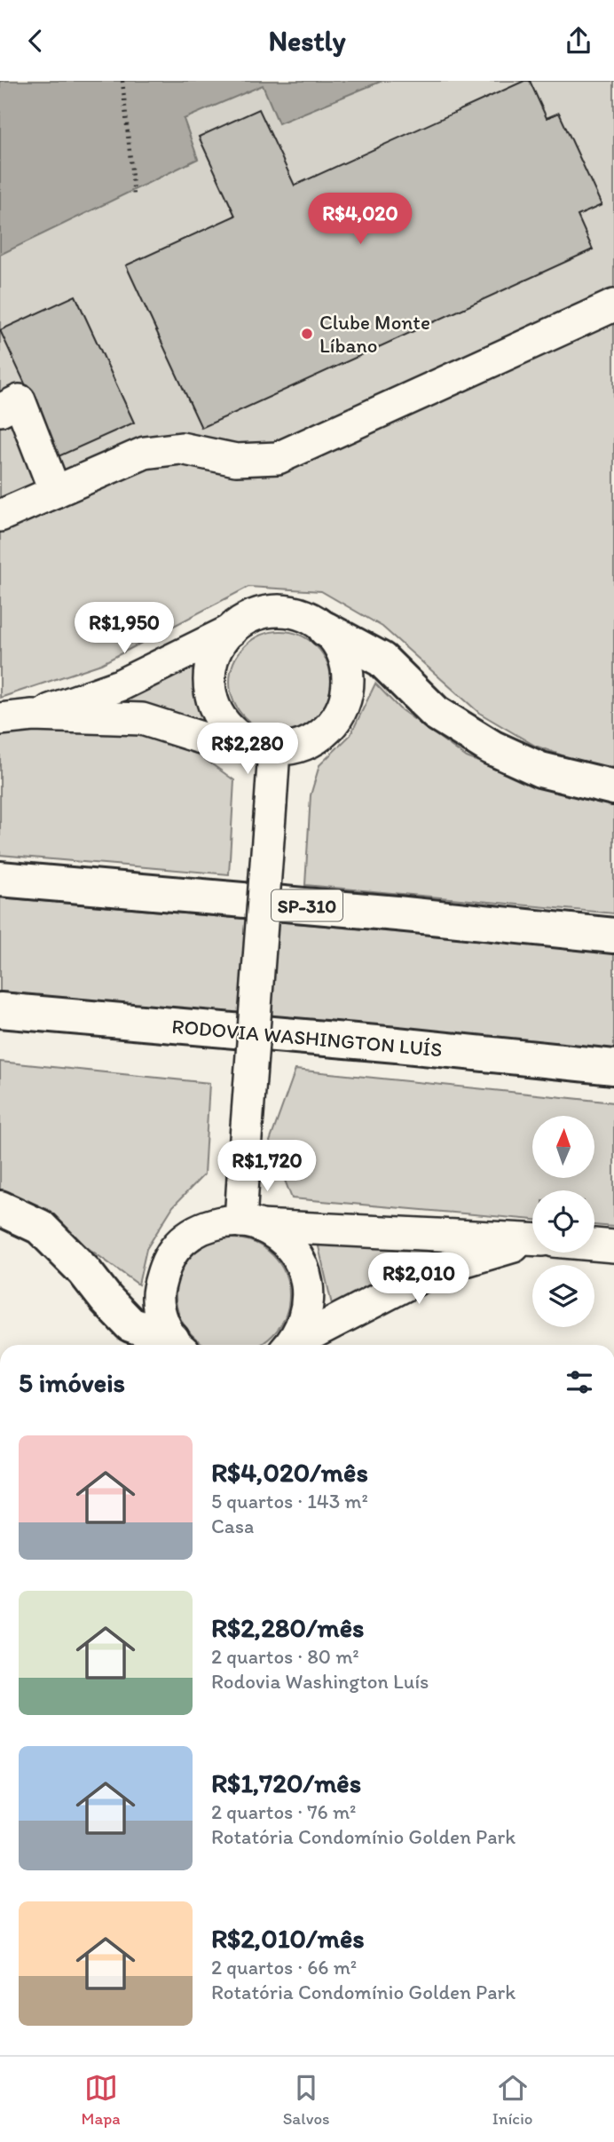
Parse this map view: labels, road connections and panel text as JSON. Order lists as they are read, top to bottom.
{
  "streets": {
    "highway": ["SP-310", "RODOVIA WASHINGTON LUÍS"]
  },
  "places": ["Clube Monte Líbano"],
  "north": "top",
  "page": {
    "header": "Nestly",
    "price": [
      "R$4,020",
      "R$1,950",
      "R$2,280",
      "R$1,720",
      "R$2,010"
    ],
    "heading": "5 imóveis",
    "list": [
      {
        "name": "R$4,020/mês",
        "note": "5 quartos · 143 m² · Casa"
      },
      {
        "name": "R$2,280/mês",
        "note": "2 quartos · 80 m² · Rodovia Washington Luís"
      },
      {
        "name": "R$1,720/mês",
        "note": "2 quartos · 76 m² · Rotatória Condomínio Golden Park"
      },
      {
        "name": "R$2,010/mês",
        "note": "2 quartos · 66 m² · Rotatória Condomínio Golden Park"
      }
    ],
    "tabs": ["Mapa", "Salvos", "Início"]
  }
}
